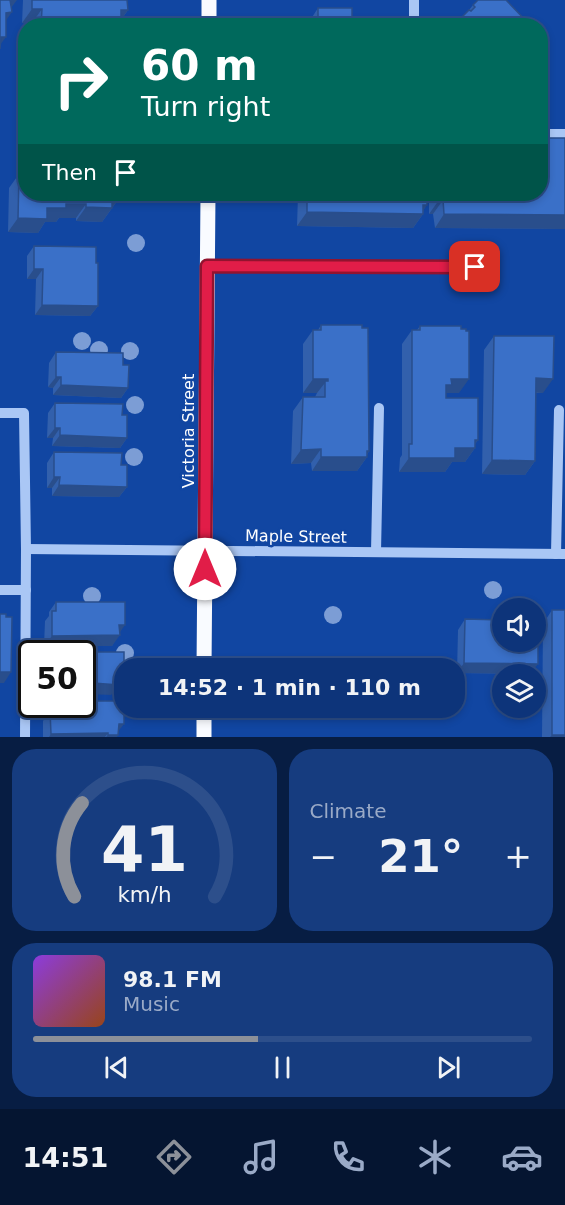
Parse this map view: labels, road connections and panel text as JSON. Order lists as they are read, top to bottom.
{
  "streets": {
    "main road": ["Victoria Street"],
    "street": ["Maple Street"]
  },
  "crossings": [
    ["Victoria Street", "Maple Street"]
  ],
  "page": {
    "turn": ["60 m", "Turn right"],
    "then": "Then",
    "limit": "50",
    "trip": "14:52 · 1 min · 110 m",
    "tile": "Climate",
    "heat": ["−", "21°", "+"],
    "song": ["98.1 FM", "Music"],
    "tabs": "14:51",
    "gauge": ["41", "km/h"]
  }
}
